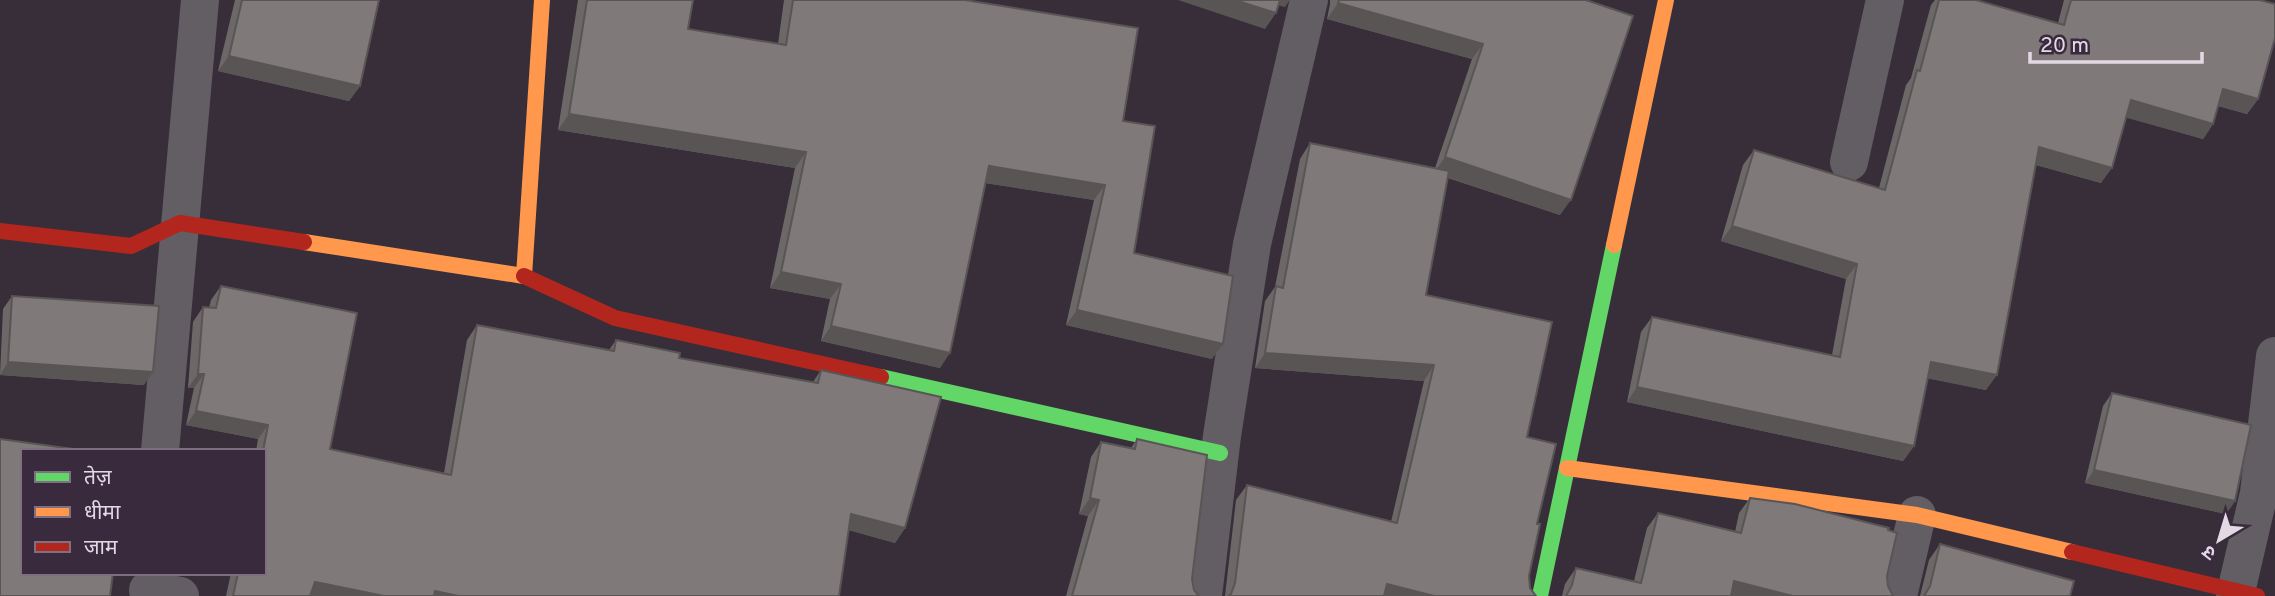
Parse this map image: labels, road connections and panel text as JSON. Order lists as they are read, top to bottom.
{
  "legend": ["तेज़", "धीमा", "जाम"],
  "scale_bar": "20 m",
  "north": "bottom left"
}
